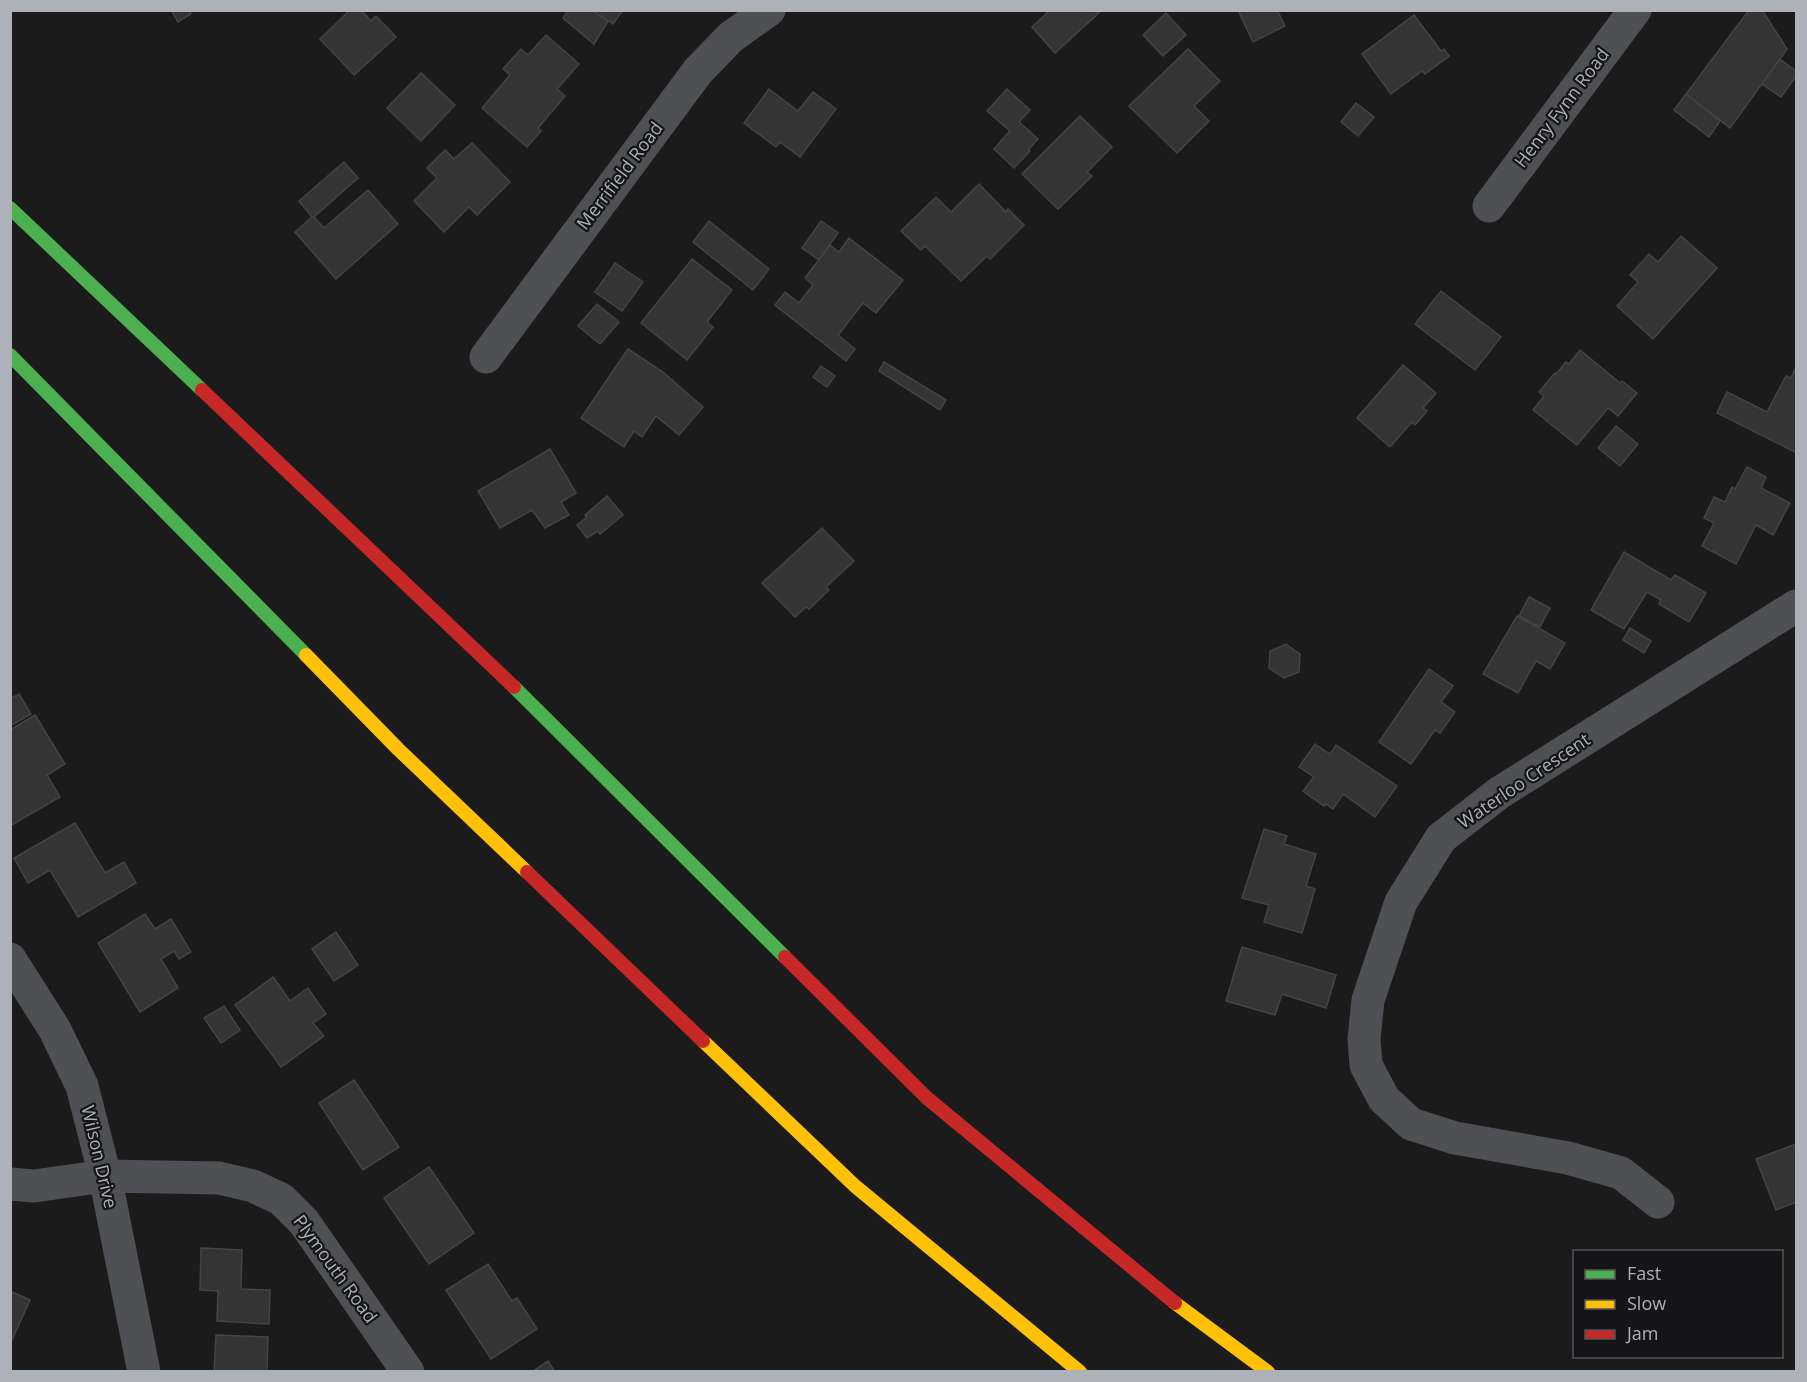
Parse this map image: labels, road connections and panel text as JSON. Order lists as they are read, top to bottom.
{
  "streets": {
    "street": [
      "Henry Fynn Road",
      "Merrifield Road",
      "Waterloo Crescent",
      "Wilson Drive",
      "Plymouth Road"
    ]
  },
  "crossings": [
    ["Wilson Drive", "Plymouth Road"]
  ],
  "legend": ["Fast", "Slow", "Jam"]
}
